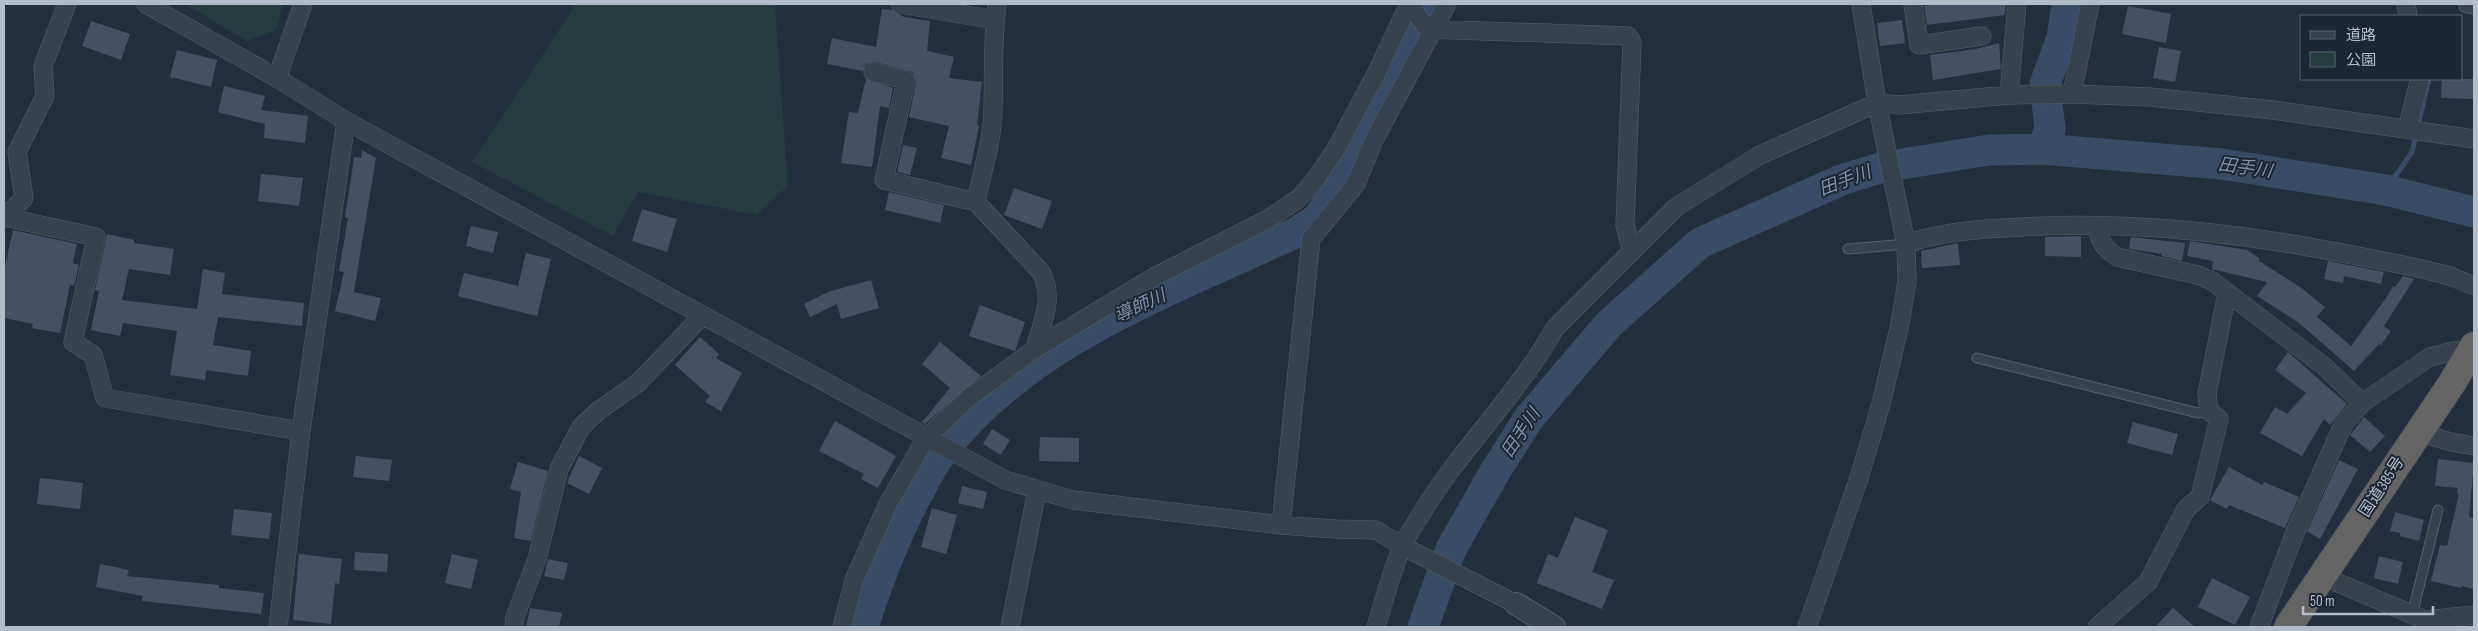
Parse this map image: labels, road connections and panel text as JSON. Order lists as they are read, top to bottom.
{
  "streets": {
    "highway": ["国道385号"]
  },
  "water": ["田手川", "導師川"],
  "legend": ["道路", "公園"],
  "scale_bar": "50 m"
}
